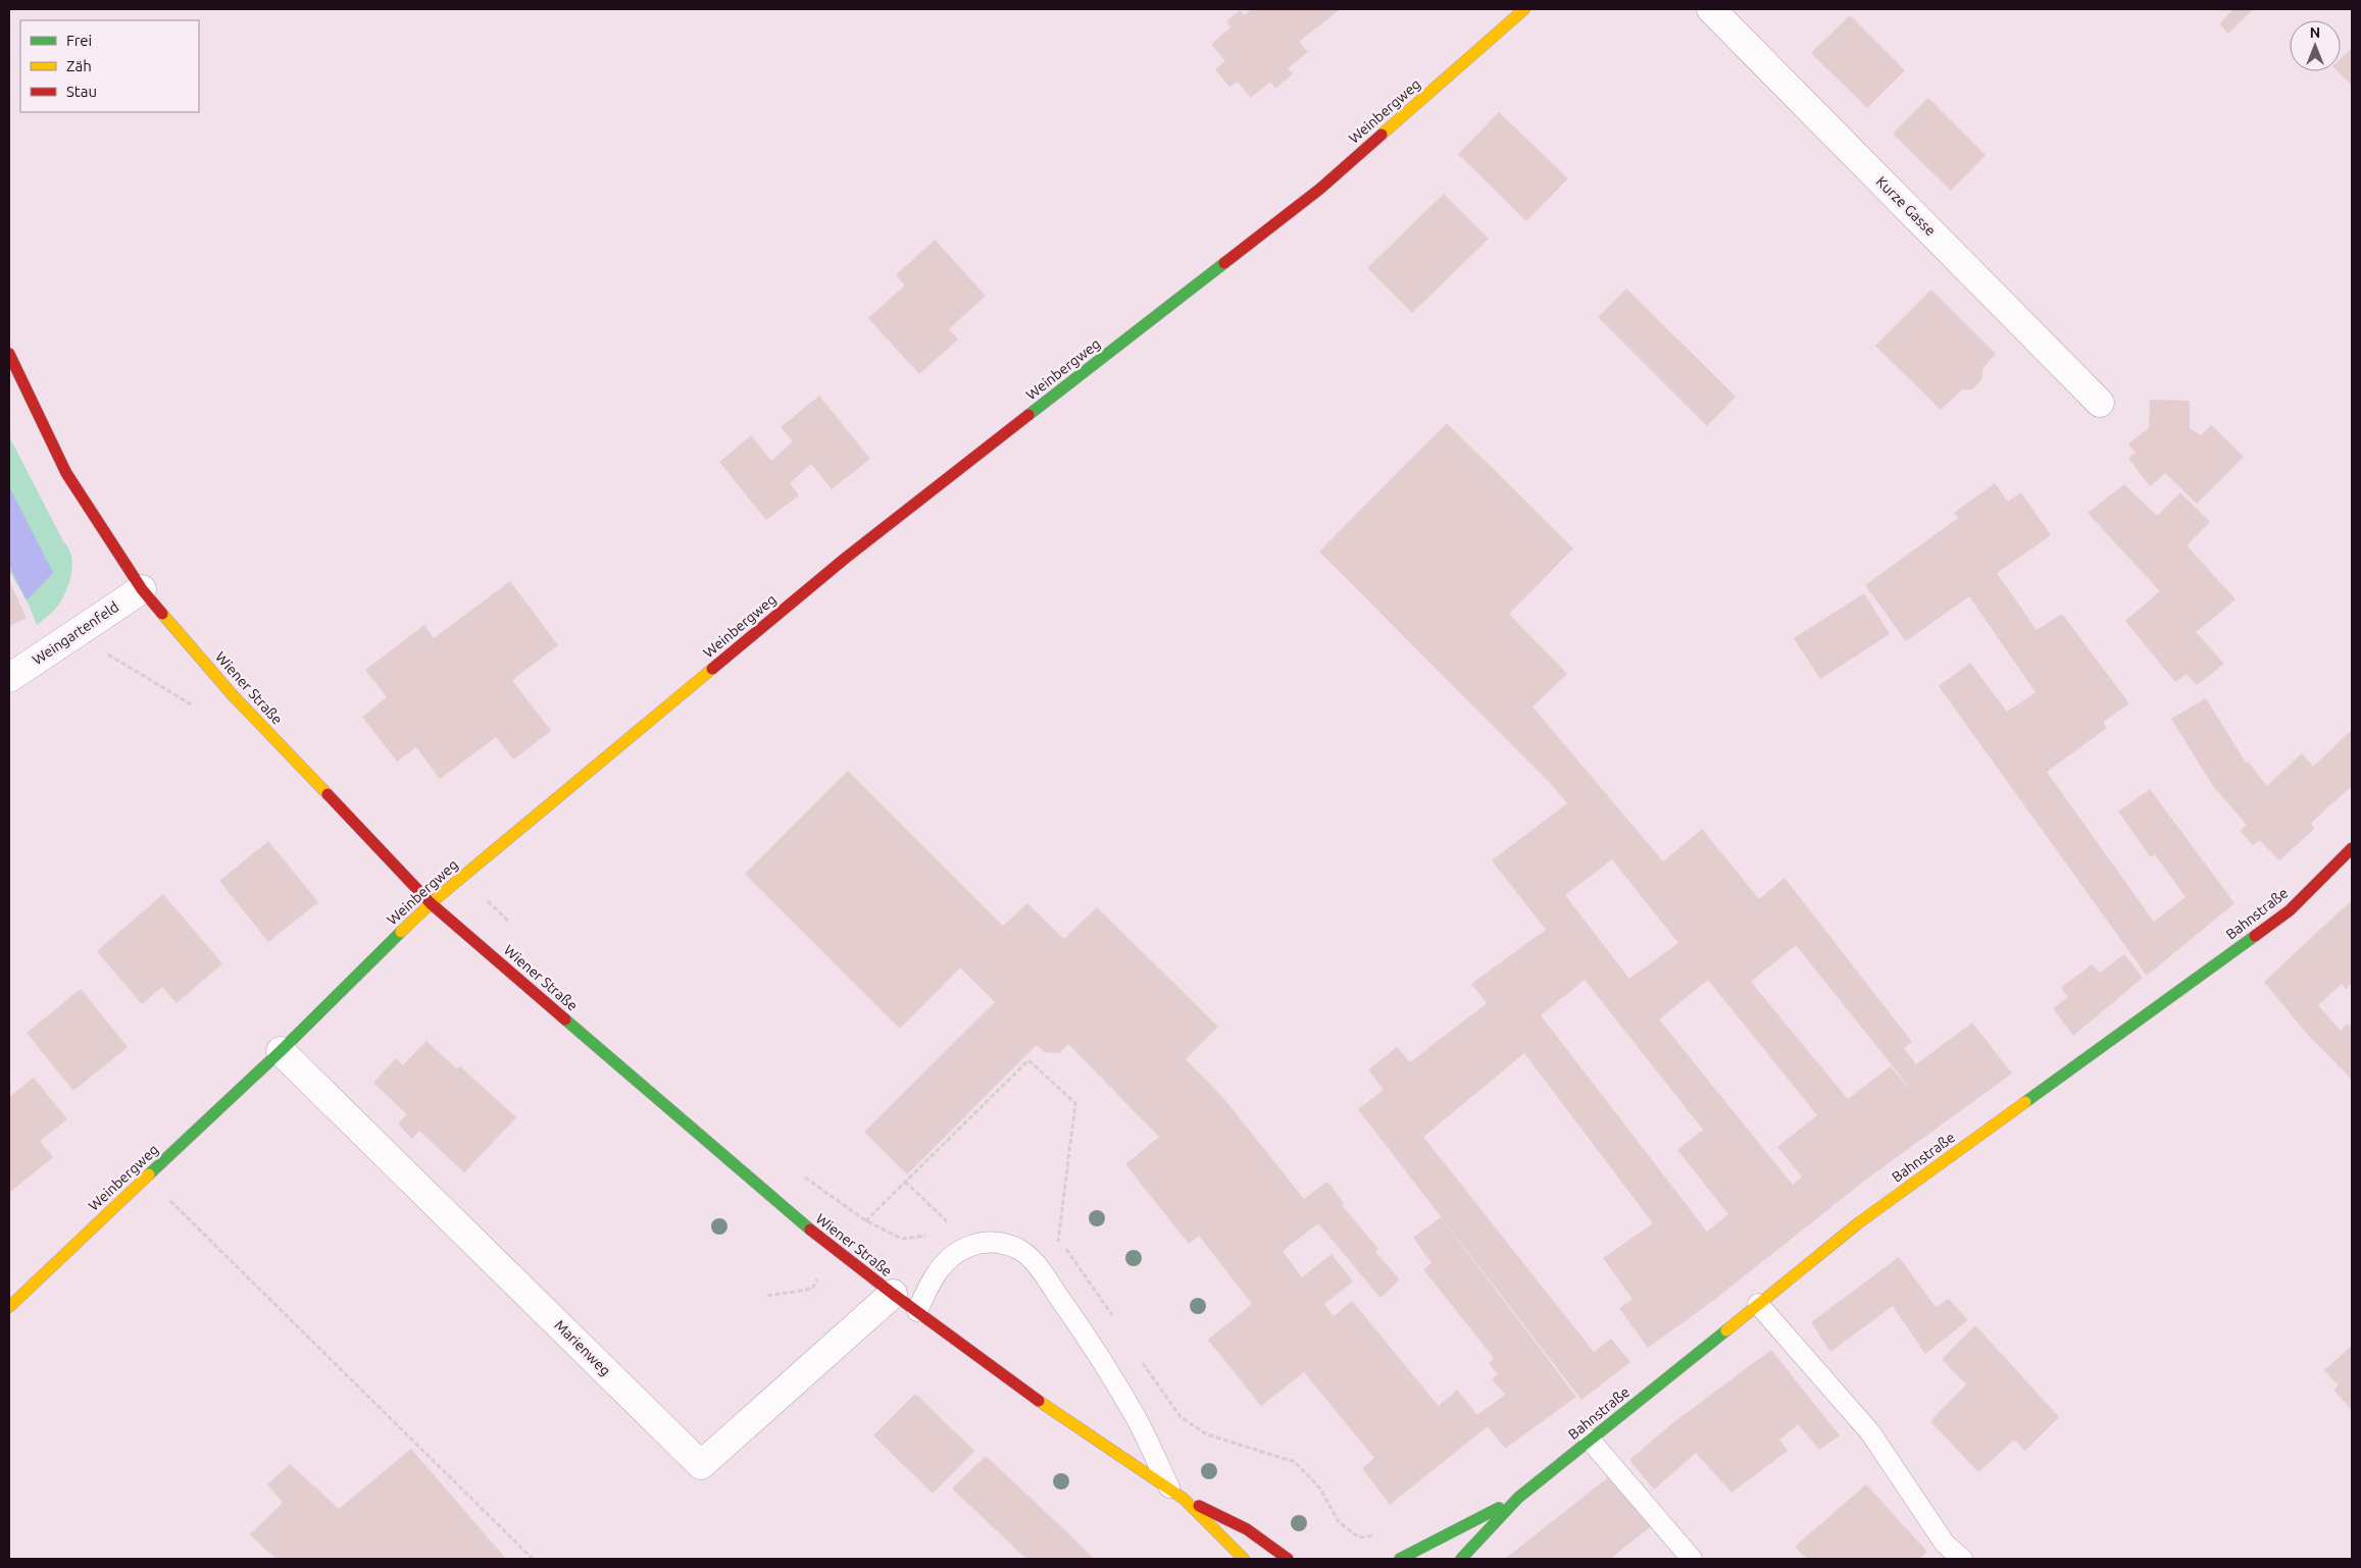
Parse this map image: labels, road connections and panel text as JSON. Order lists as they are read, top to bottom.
{
  "streets": {
    "main road": ["Weinbergweg", "Wiener Straße", "Bahnstraße"],
    "street": ["Kurze Gasse", "Weingartenfeld", "Marienweg"]
  },
  "crossings": [
    ["Weinbergweg", "Wiener Straße"],
    ["Weinbergweg", "Marienweg"],
    ["Weingartenfeld", "Wiener Straße"],
    ["Wiener Straße", "Marienweg"]
  ],
  "legend": ["Frei", "Zäh", "Stau"],
  "north": "top"
}
